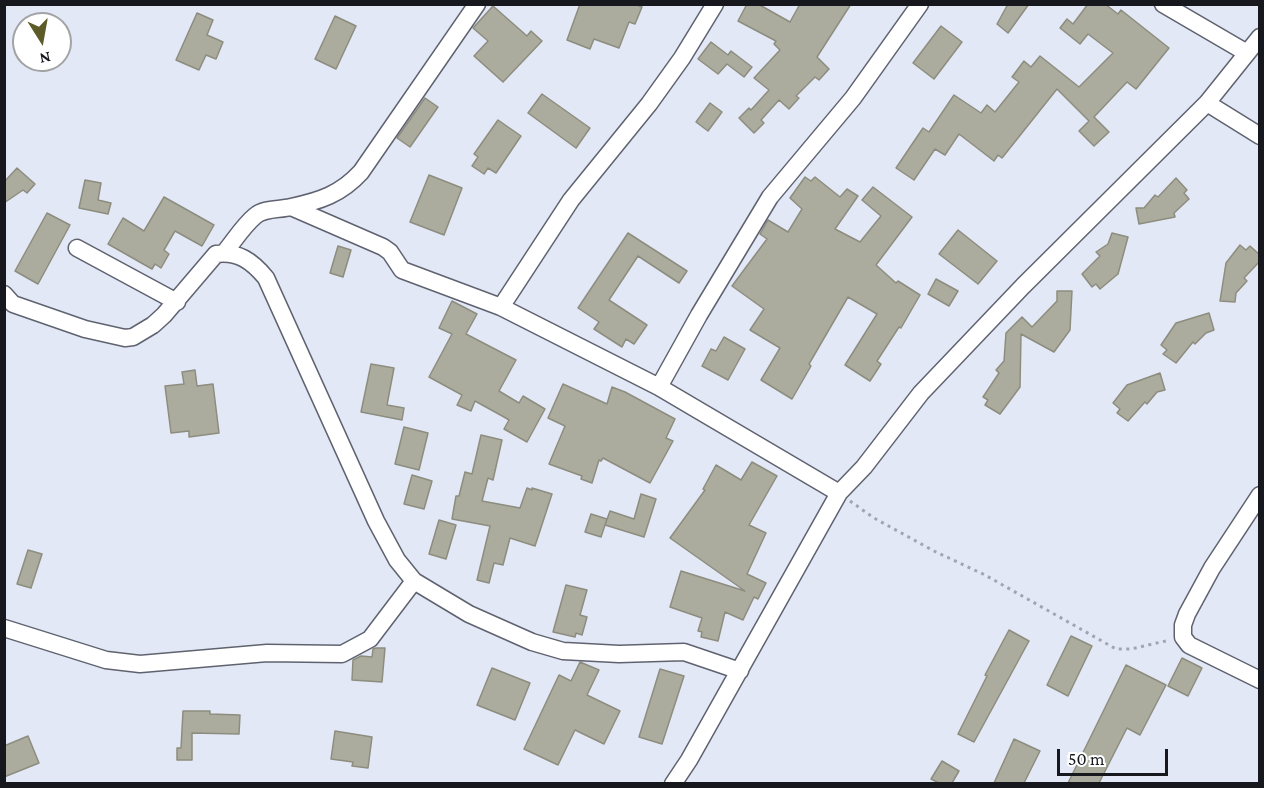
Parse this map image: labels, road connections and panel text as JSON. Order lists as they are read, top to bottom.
{
  "scale_bar": "50 m",
  "north": "bottom"
}
